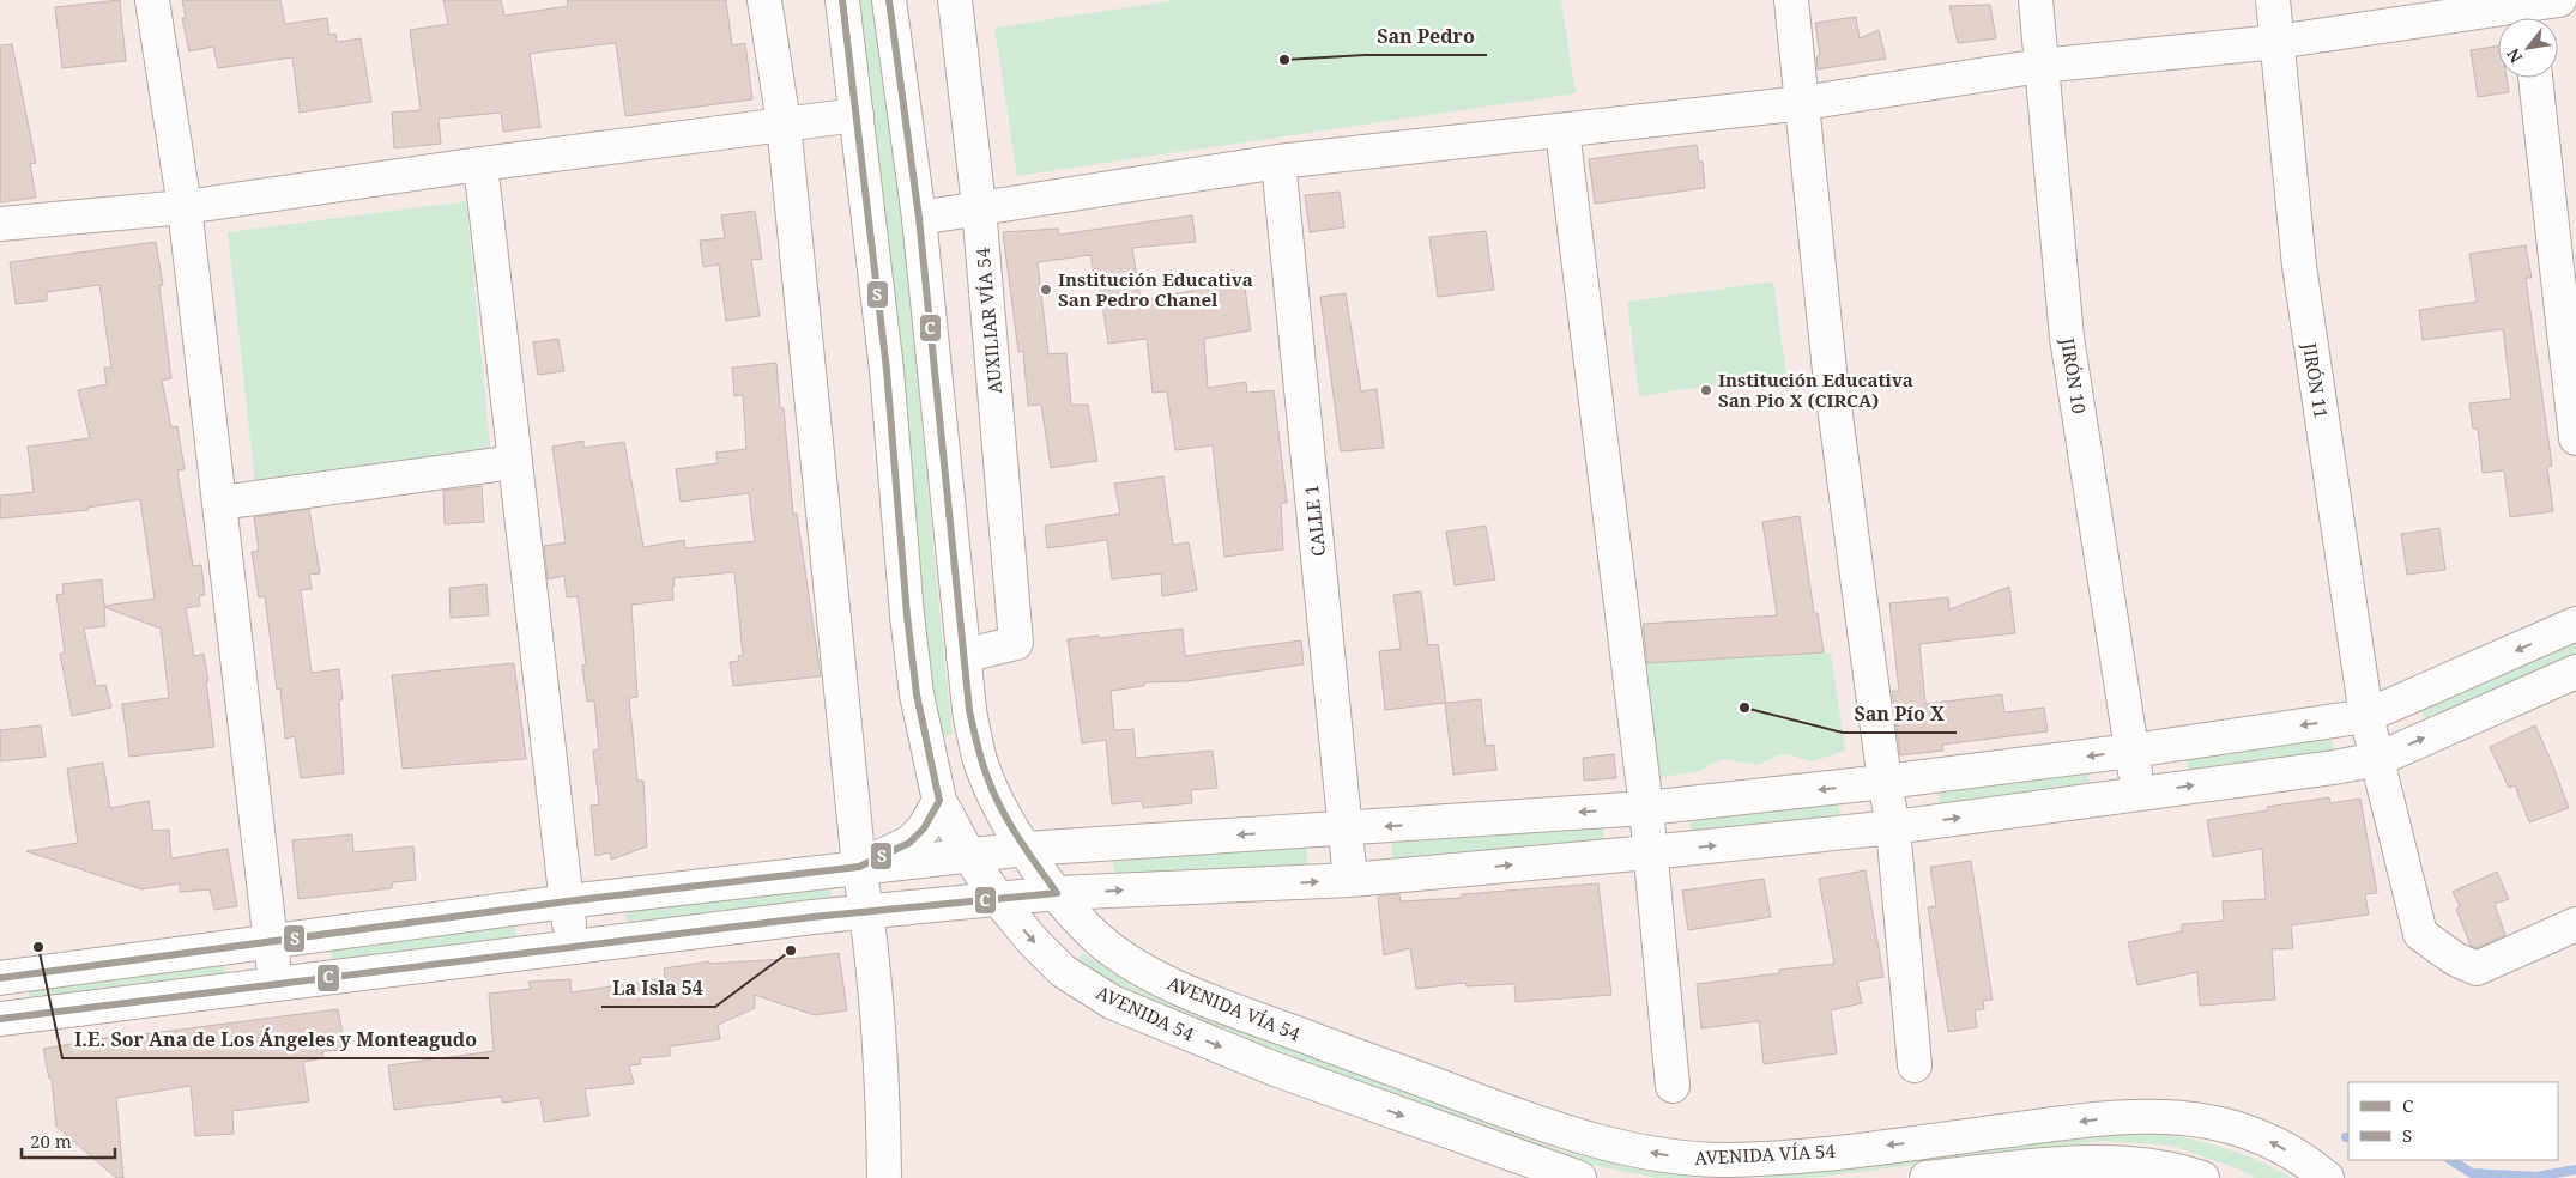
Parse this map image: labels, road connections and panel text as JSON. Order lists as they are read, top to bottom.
{
  "streets": {
    "street": [
      "AUXILIAR VÍA 54",
      "JIRÓN 10",
      "JIRÓN 11",
      "CALLE 1",
      "AVENIDA VÍA 54",
      "AVENIDA 54"
    ]
  },
  "crossings": [
    ["AUXILIAR VÍA 54", "AVENIDA VÍA 54"]
  ],
  "one_way": ["AVENIDA 54"],
  "places": [
    "San Pedro",
    "Institución Educativa San Pedro Chanel",
    "Institución Educativa San Pio X (CIRCA)",
    "San Pío X",
    "I.E. Sor Ana de Los Ángeles y Monteagudo",
    "La Isla 54"
  ],
  "lines": ["transit line C", "transit line S"],
  "legend": ["C", "S"],
  "scale_bar": "20 m",
  "north": "bottom left"
}
